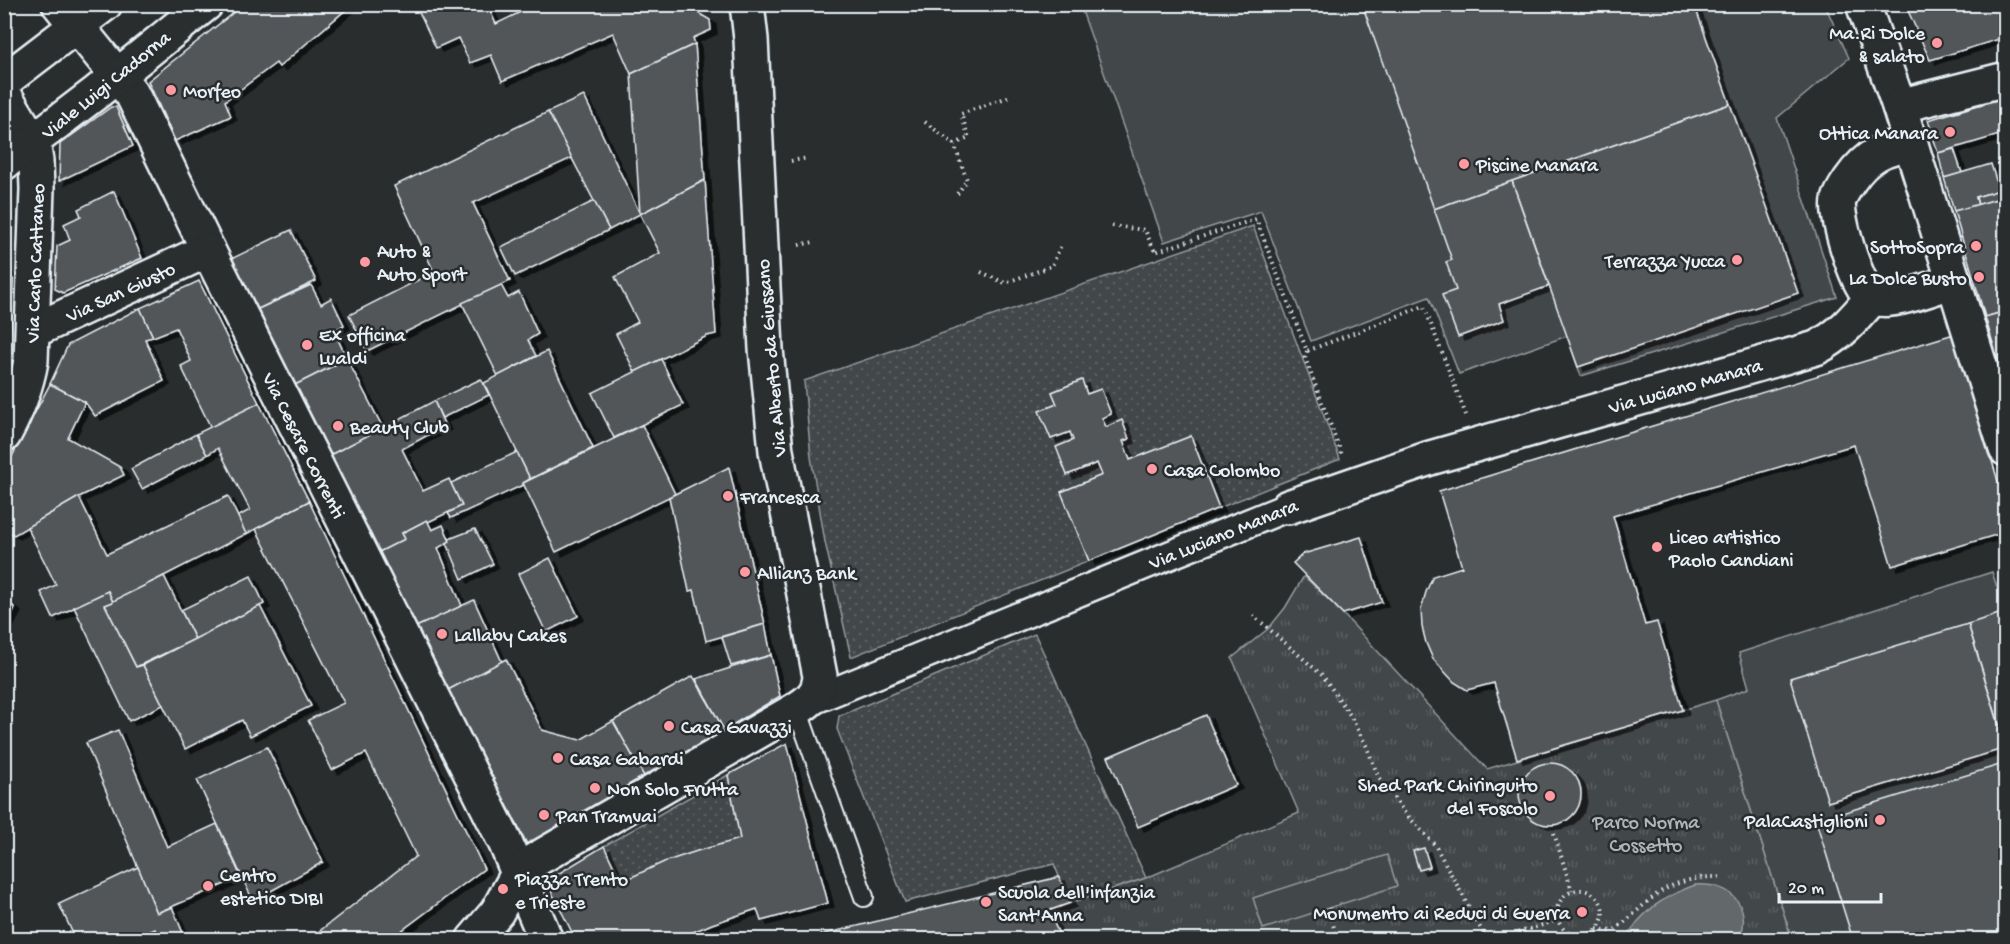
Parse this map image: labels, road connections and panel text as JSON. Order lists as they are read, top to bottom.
{
  "streets": {
    "street": [
      "Viale Luigi Cadorna",
      "Via Carlo Cattaneo",
      "Via San Giusto",
      "Via Alberto da Giussano",
      "Via Luciano Manara",
      "Via Cesare Correnti"
    ]
  },
  "crossings": [
    ["Viale Luigi Cadorna", "Via Carlo Cattaneo"],
    ["Viale Luigi Cadorna", "Via Cesare Correnti"],
    ["Via Carlo Cattaneo", "Via San Giusto"],
    ["Via San Giusto", "Via Cesare Correnti"],
    ["Via Alberto da Giussano", "Via Luciano Manara"],
    ["Via Luciano Manara", "Via Cesare Correnti"]
  ],
  "parks": ["Parco Norma Cossetto"],
  "places": [
    "Ma.Ri Dolce & salato",
    "Morfeo",
    "Ottica Manara",
    "Piscine Manara",
    "SottoSopra",
    "Terrazza Yucca",
    "Auto & Auto Sport",
    "La Dolce Busto",
    "Ex officina Lualdi",
    "Beauty Club",
    "Casa Colombo",
    "Francesca",
    "Liceo artistico Paolo Candiani",
    "Allianz Bank",
    "Lallaby Cakes",
    "Casa Gavazzi",
    "Casa Gabardi",
    "Non Solo Frutta",
    "Shed Park Chiringuito del Foscolo",
    "Pan Tramvai",
    "PalaCastiglioni",
    "Centro estetico DIBI",
    "Piazza Trento e Trieste",
    "Scuola dell'infanzia Sant'Anna",
    "Monumento ai Reduci di Guerra"
  ],
  "scale_bar": "20 m"
}
